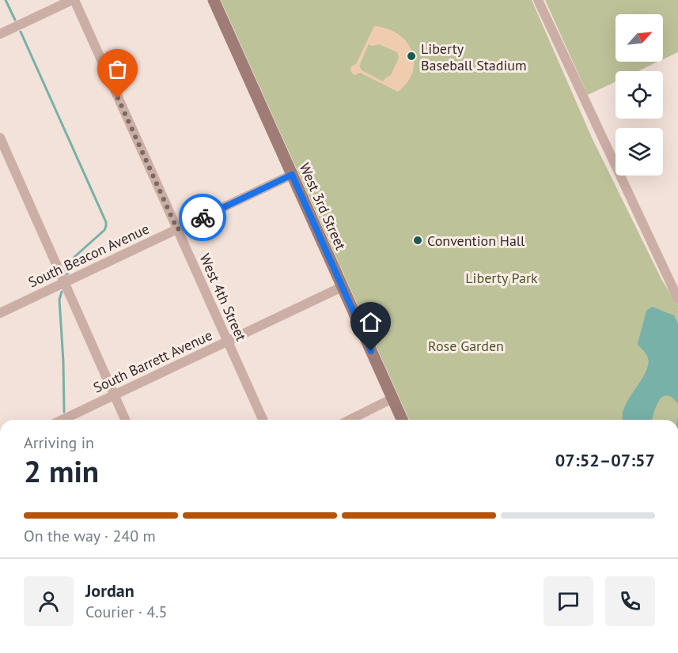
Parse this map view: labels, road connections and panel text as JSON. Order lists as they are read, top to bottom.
{
  "streets": {
    "street": [
      "West 3rd Street",
      "South Beacon Avenue",
      "West 4th Street",
      "South Barrett Avenue"
    ]
  },
  "crossings": [
    ["West 3rd Street", "South Beacon Avenue"],
    ["West 3rd Street", "South Barrett Avenue"],
    ["South Beacon Avenue", "West 4th Street"],
    ["West 4th Street", "South Barrett Avenue"]
  ],
  "parks": ["Liberty Park", "Rose Garden"],
  "places": ["Liberty Baseball Stadium", "Convention Hall"],
  "north": "top right",
  "page": {
    "heading": ["2 min", "Arriving in", "07:52–07:57"],
    "panel": ["Jordan", "Courier · 4.5"],
    "bar": "On the way · 240 m"
  }
}
